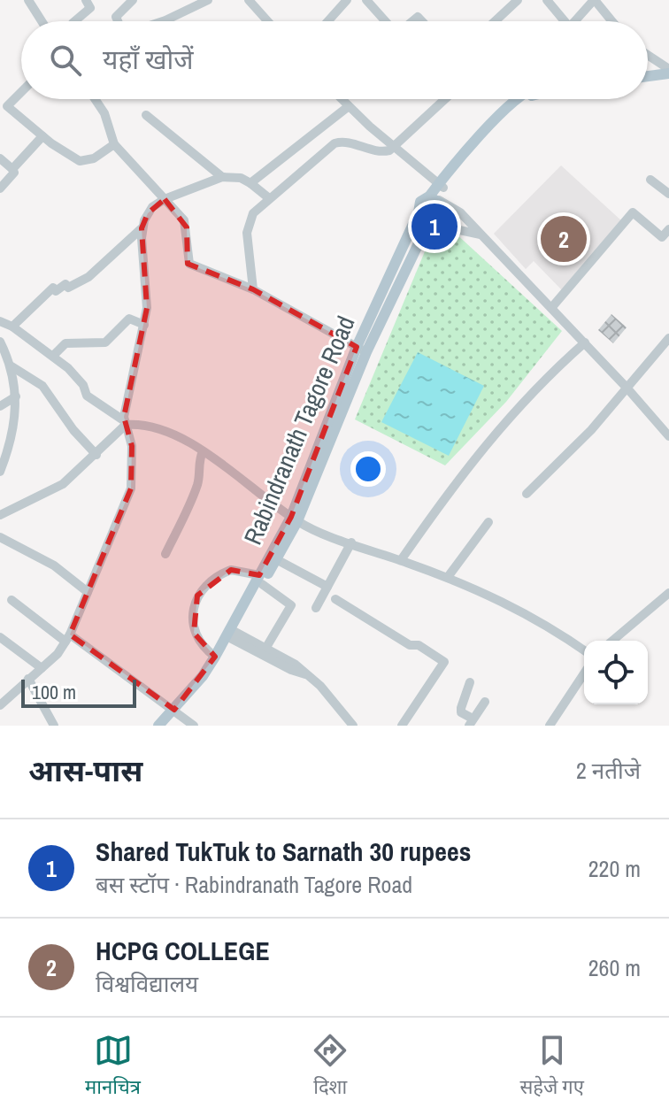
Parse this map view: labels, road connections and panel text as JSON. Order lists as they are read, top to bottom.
{
  "streets": {
    "main road": ["Rabindranath Tagore Road"]
  },
  "scale_bar": "100 m",
  "page": {
    "search": "यहाँ खोजें",
    "pins": ["1", "2"],
    "scale": "100 m",
    "heading": ["आस-पास", "2 नतीजे"],
    "list": [
      {
        "mark": "1",
        "name": "Shared TukTuk to Sarnath 30 rupees",
        "note": "बस स्टॉप · Rabindranath Tagore Road",
        "value": "220 m"
      },
      {
        "mark": "2",
        "name": "HCPG COLLEGE",
        "note": "विश्वविद्यालय",
        "value": "260 m"
      }
    ],
    "nav": ["मानचित्र", "दिशा", "सहेजे गए"]
  }
}
